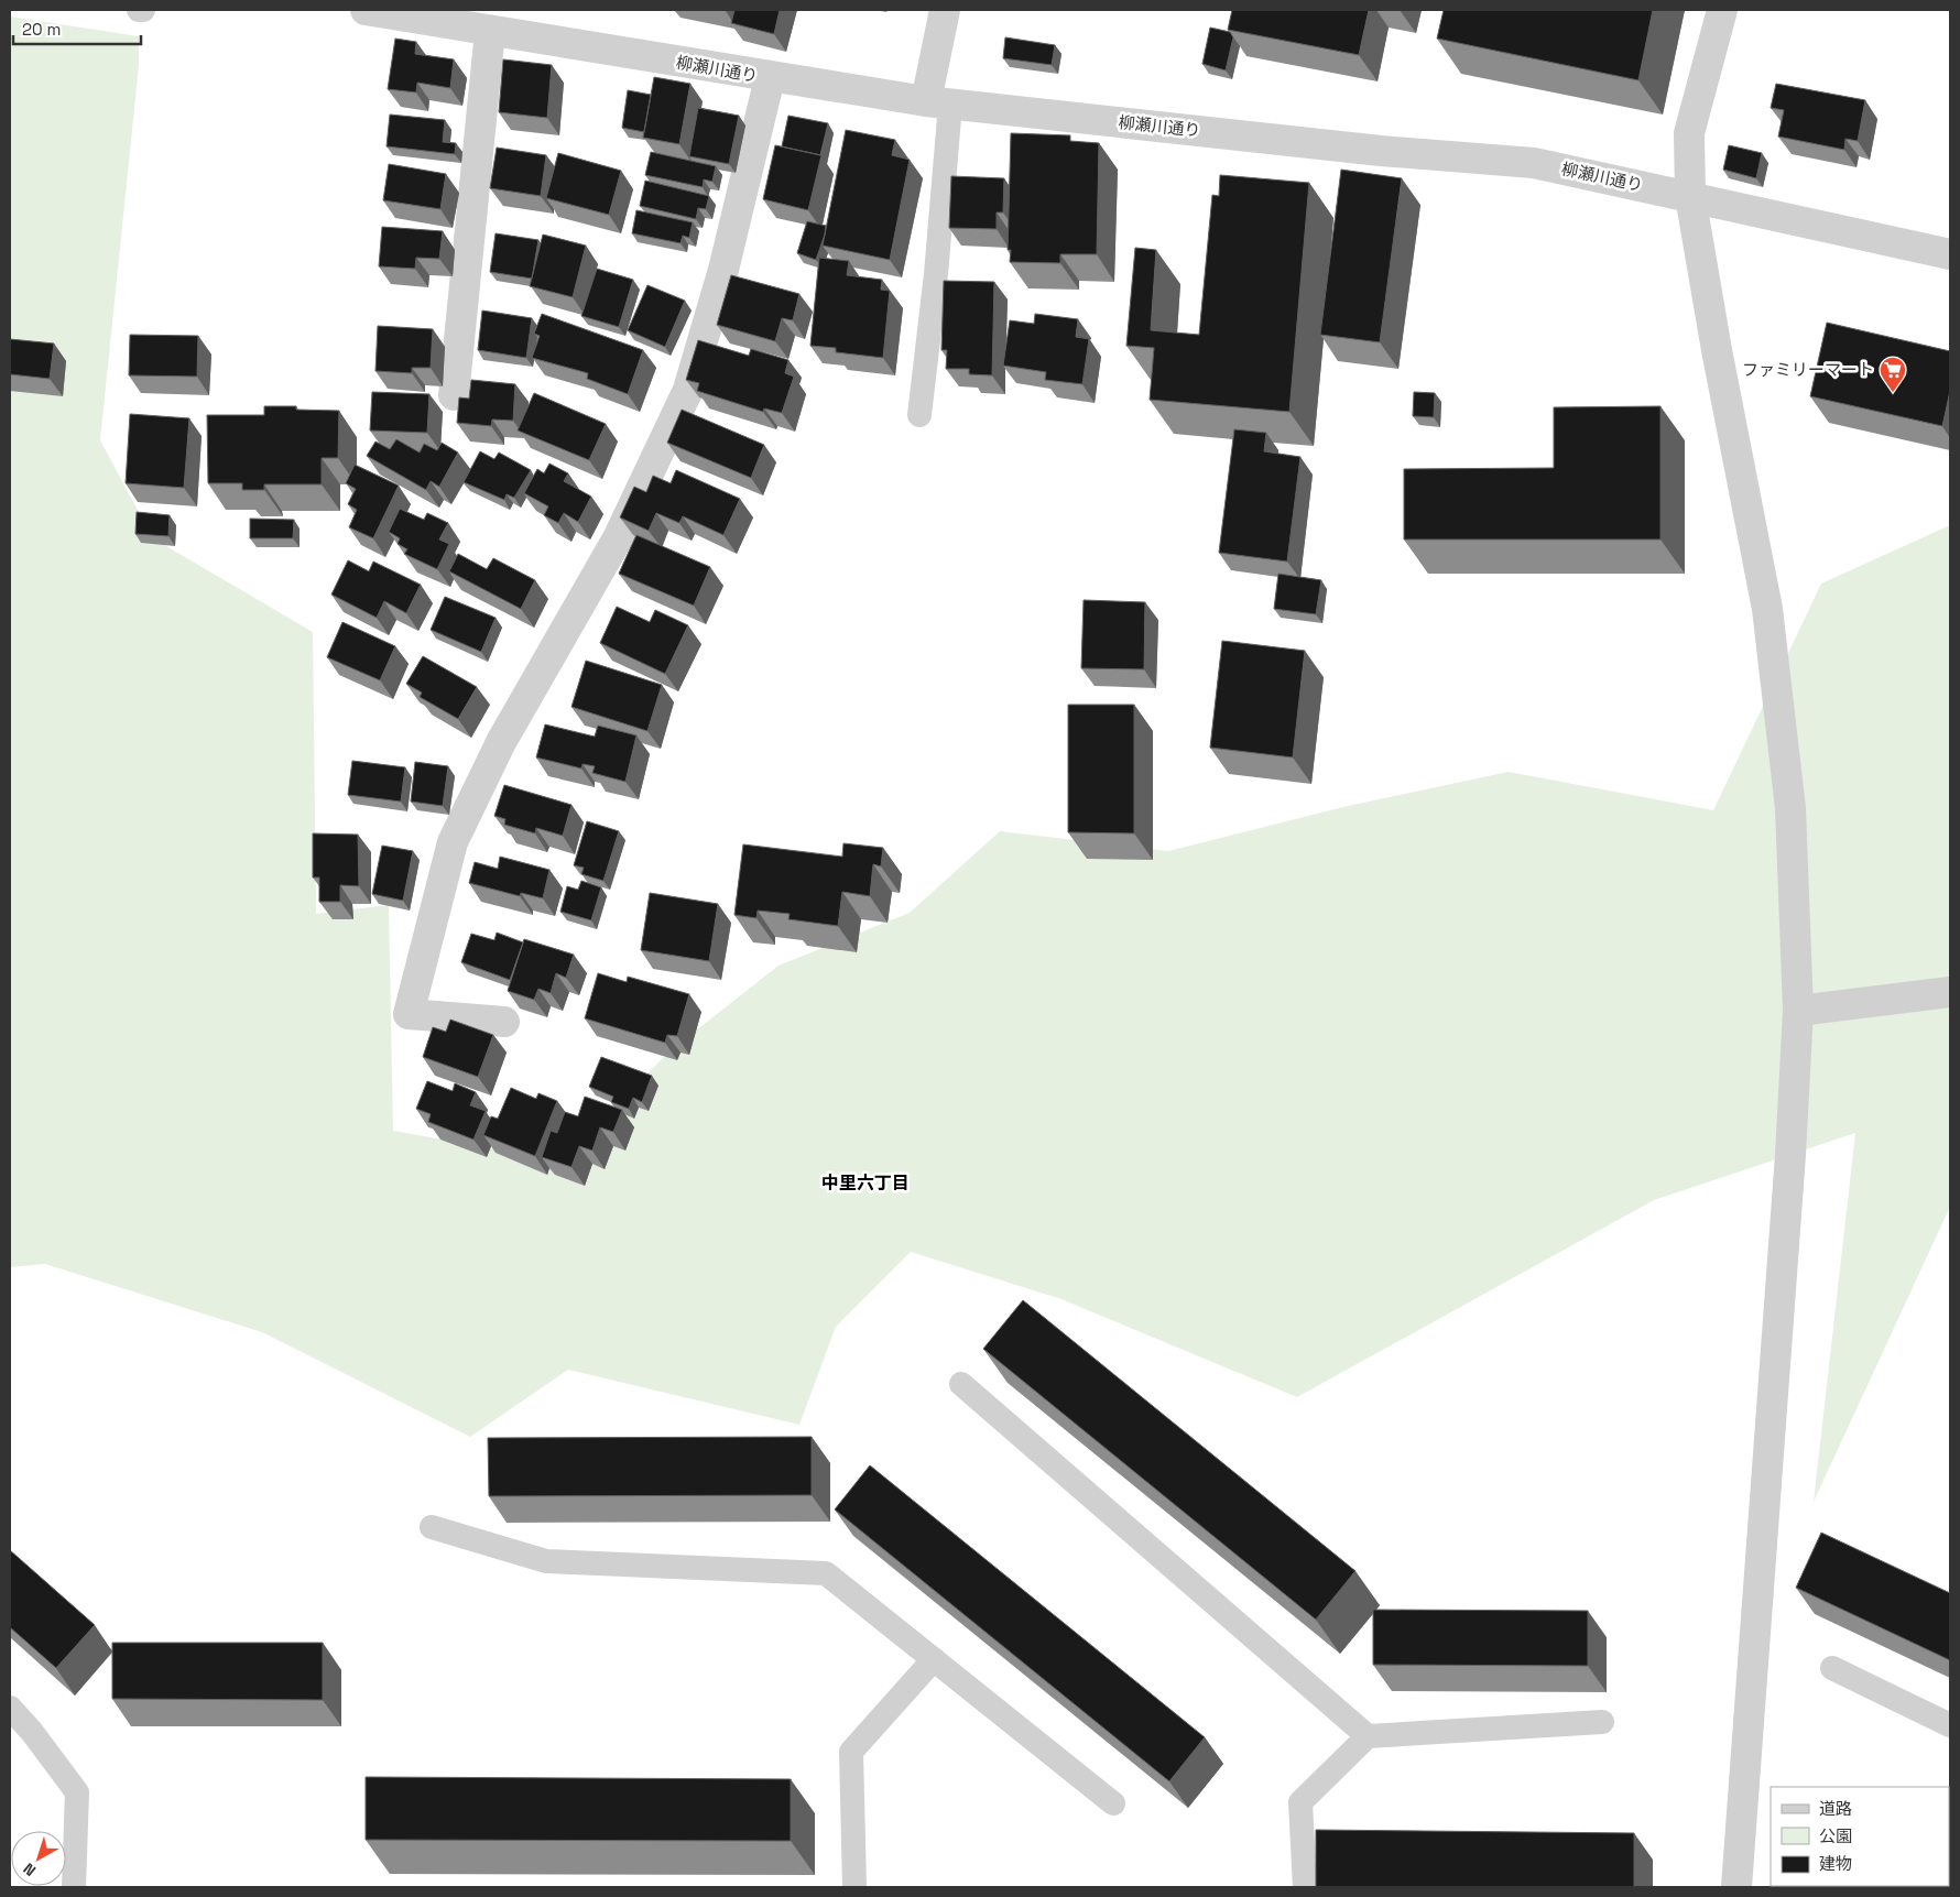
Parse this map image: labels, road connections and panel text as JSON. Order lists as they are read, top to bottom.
{
  "streets": {
    "street": ["柳瀬川通り"]
  },
  "districts": ["中里六丁目"],
  "places": {
    "supermarket": ["ファミリーマート"]
  },
  "legend": ["道路", "公園", "建物"],
  "scale_bar": "20 m",
  "north": "bottom left"
}
